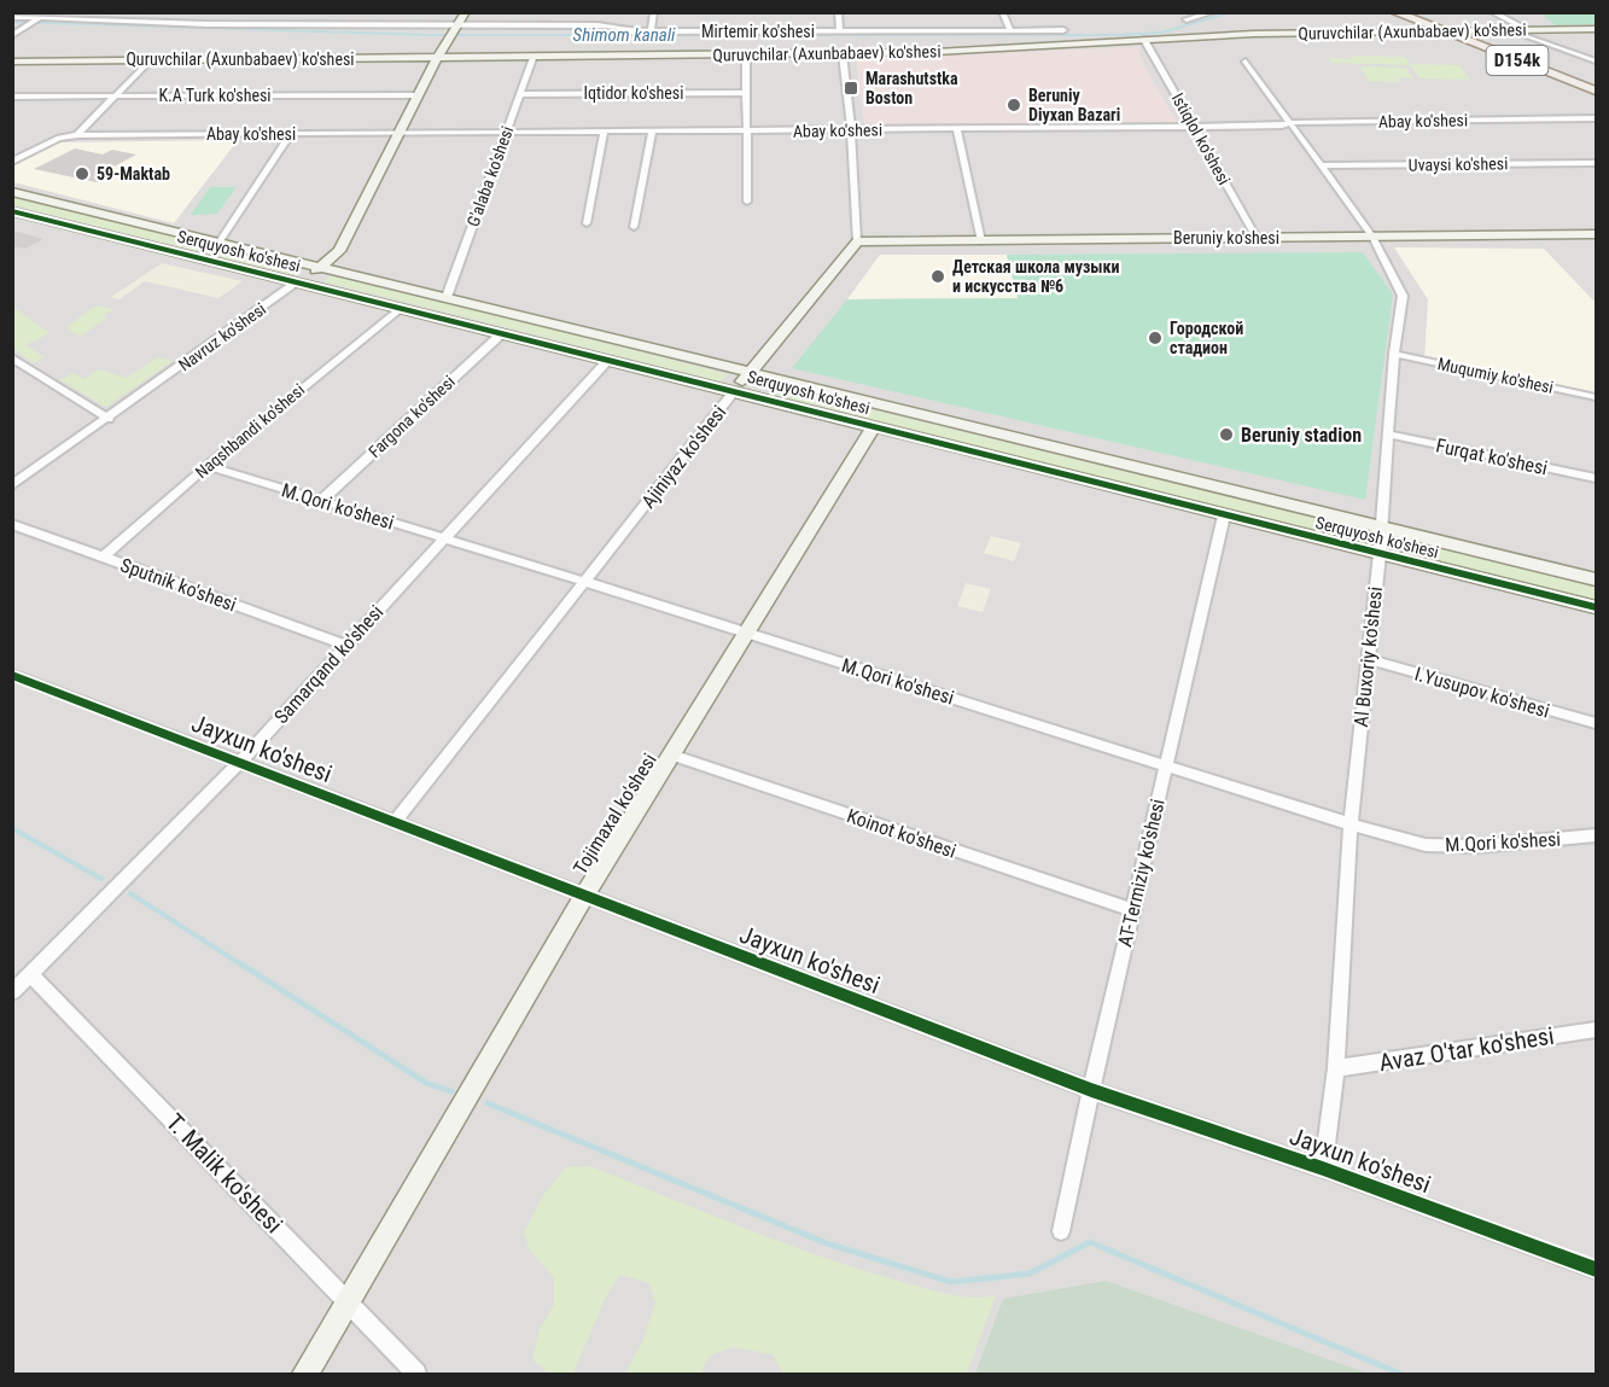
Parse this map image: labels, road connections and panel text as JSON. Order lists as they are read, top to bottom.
{
  "streets": {
    "main road": ["D154k"],
    "street": [
      "Mirtemir ko'shesi",
      "Quruvchilar (Axunbabaev) ko'shesi",
      "Iqtidor ko'shesi",
      "K.A Turk ko'shesi",
      "Abay ko'shesi",
      "Istiqlol ko'shesi",
      "Uvaysi ko'shesi",
      "G'alaba ko'shesi",
      "Beruniy ko'shesi",
      "Serquyosh ko'shesi",
      "Navruz ko'shesi",
      "Muqumiy ko'shesi",
      "Fargona ko'shesi",
      "Naqshbandi ko'shesi",
      "Ajiniyaz ko'shesi",
      "Furqat ko'shesi",
      "M.Qori ko'shesi",
      "Sputnik ko'shesi",
      "Al Buxoriy ko'shesi",
      "Samarqand ko'shesi",
      "I.Yusupov ko'shesi",
      "Jayxun ko'shesi",
      "Tojimaxal ko'shesi",
      "Koinot ko'shesi",
      "AT-Termiziy ko'shesi",
      "Avaz O'tar ko'shesi",
      "T. Malik ko'shesi"
    ]
  },
  "crossings": [
    ["Mirtemir ko'shesi", "Navruz ko'shesi"],
    ["Quruvchilar (Axunbabaev) ko'shesi", "D154k"],
    ["Quruvchilar (Axunbabaev) ko'shesi", "Istiqlol ko'shesi"],
    ["Quruvchilar (Axunbabaev) ko'shesi", "G'alaba ko'shesi"],
    ["Quruvchilar (Axunbabaev) ko'shesi", "Navruz ko'shesi"],
    ["Iqtidor ko'shesi", "G'alaba ko'shesi"],
    ["K.A Turk ko'shesi", "Navruz ko'shesi"],
    ["Abay ko'shesi", "Istiqlol ko'shesi"],
    ["Abay ko'shesi", "G'alaba ko'shesi"],
    ["Abay ko'shesi", "Navruz ko'shesi"],
    ["Abay ko'shesi", "Al Buxoriy ko'shesi"],
    ["Istiqlol ko'shesi", "Beruniy ko'shesi"],
    ["Uvaysi ko'shesi", "Al Buxoriy ko'shesi"],
    ["G'alaba ko'shesi", "Serquyosh ko'shesi"],
    ["Beruniy ko'shesi", "Ajiniyaz ko'shesi"],
    ["Beruniy ko'shesi", "Al Buxoriy ko'shesi"],
    ["Serquyosh ko'shesi", "Navruz ko'shesi"],
    ["Serquyosh ko'shesi", "Fargona ko'shesi"],
    ["Serquyosh ko'shesi", "Naqshbandi ko'shesi"],
    ["Serquyosh ko'shesi", "Ajiniyaz ko'shesi"],
    ["Serquyosh ko'shesi", "Al Buxoriy ko'shesi"],
    ["Serquyosh ko'shesi", "Samarqand ko'shesi"],
    ["Serquyosh ko'shesi", "Tojimaxal ko'shesi"],
    ["Serquyosh ko'shesi", "AT-Termiziy ko'shesi"],
    ["Muqumiy ko'shesi", "Al Buxoriy ko'shesi"],
    ["Fargona ko'shesi", "M.Qori ko'shesi"],
    ["Naqshbandi ko'shesi", "M.Qori ko'shesi"],
    ["Naqshbandi ko'shesi", "Sputnik ko'shesi"],
    ["Ajiniyaz ko'shesi", "M.Qori ko'shesi"],
    ["Ajiniyaz ko'shesi", "Jayxun ko'shesi"],
    ["Furqat ko'shesi", "Al Buxoriy ko'shesi"],
    ["M.Qori ko'shesi", "Al Buxoriy ko'shesi"],
    ["M.Qori ko'shesi", "Samarqand ko'shesi"],
    ["M.Qori ko'shesi", "Tojimaxal ko'shesi"],
    ["M.Qori ko'shesi", "AT-Termiziy ko'shesi"],
    ["Sputnik ko'shesi", "Samarqand ko'shesi"],
    ["Al Buxoriy ko'shesi", "I.Yusupov ko'shesi"],
    ["Al Buxoriy ko'shesi", "Jayxun ko'shesi"],
    ["Al Buxoriy ko'shesi", "Avaz O'tar ko'shesi"],
    ["Samarqand ko'shesi", "Jayxun ko'shesi"],
    ["Samarqand ko'shesi", "T. Malik ko'shesi"],
    ["Jayxun ko'shesi", "Tojimaxal ko'shesi"],
    ["Jayxun ko'shesi", "AT-Termiziy ko'shesi"],
    ["Tojimaxal ko'shesi", "Koinot ko'shesi"],
    ["Tojimaxal ko'shesi", "T. Malik ko'shesi"],
    ["Koinot ko'shesi", "AT-Termiziy ko'shesi"]
  ],
  "water": ["Shimom kanali"],
  "places": {
    "transit": ["Marashutstka Boston"],
    "other": [
      "Beruniy Diyxan Bazari",
      "59-Maktab",
      "Детская школа музыки и искусства №6",
      "Городской стадион",
      "Beruniy stadion"
    ]
  }
}
